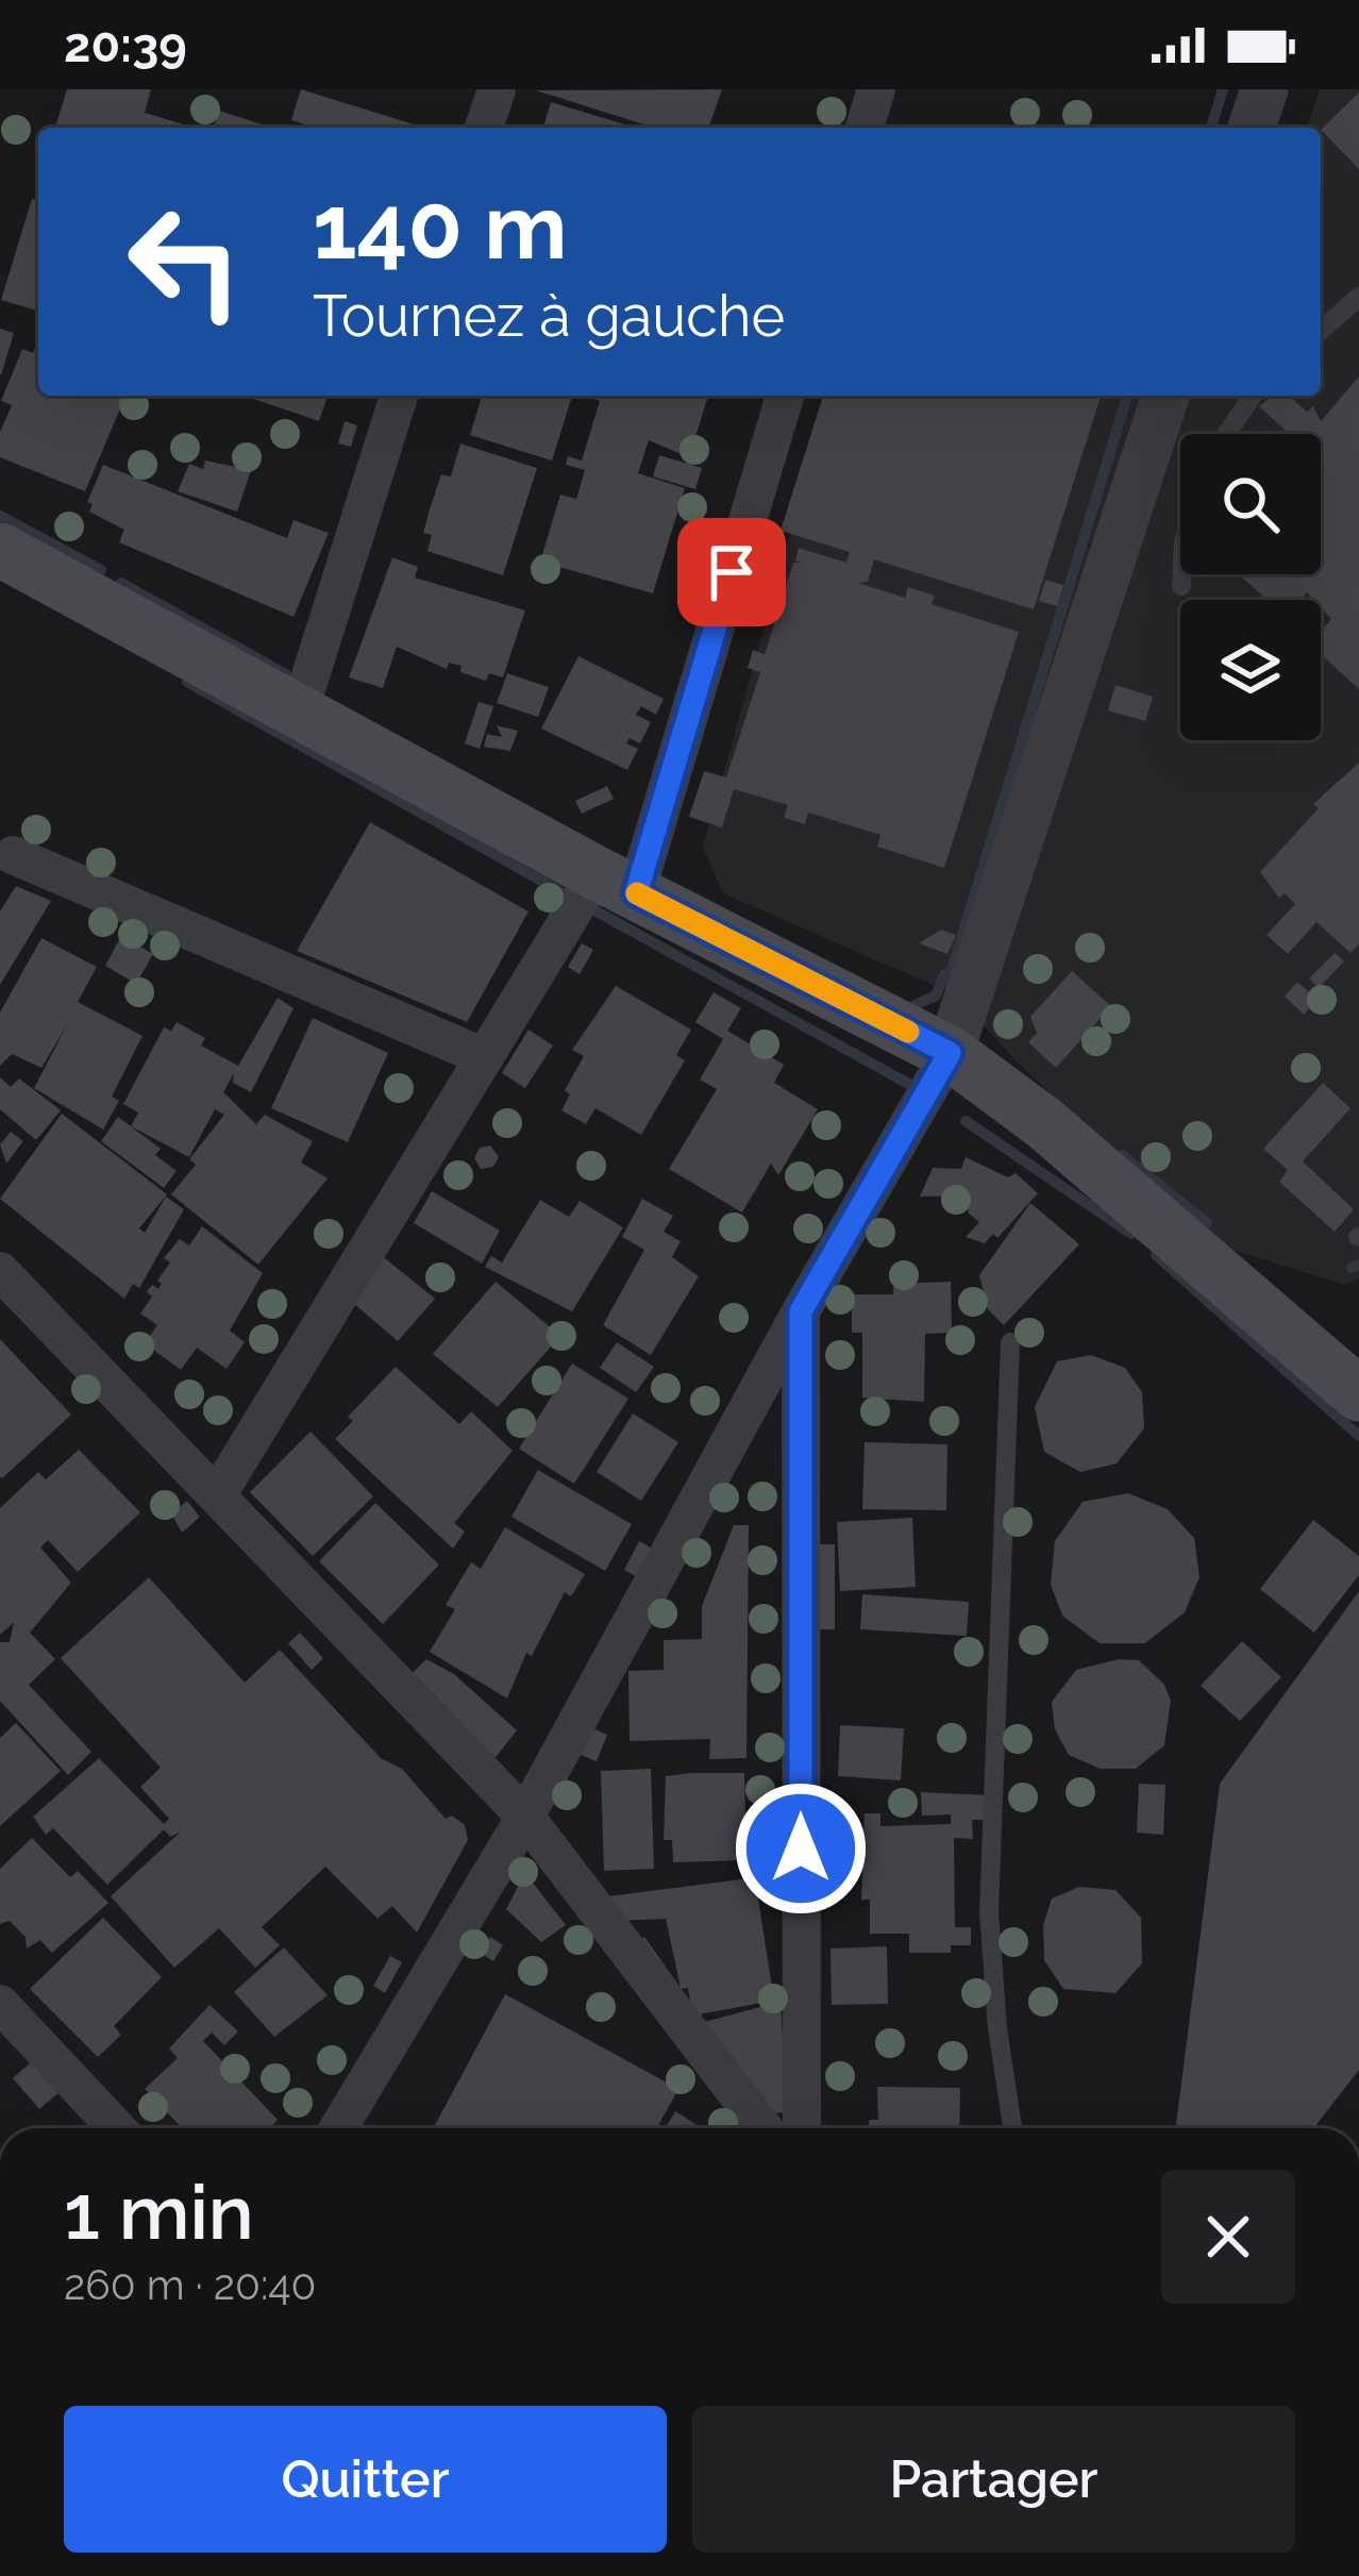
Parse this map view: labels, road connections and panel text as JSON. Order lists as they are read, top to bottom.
{
  "page": {
    "status": "20:39",
    "turn": ["140 m", "Tournez à gauche"],
    "heading": ["1 min", "260 m · 20:40"],
    "buttons": ["Quitter", "Partager"]
  }
}
